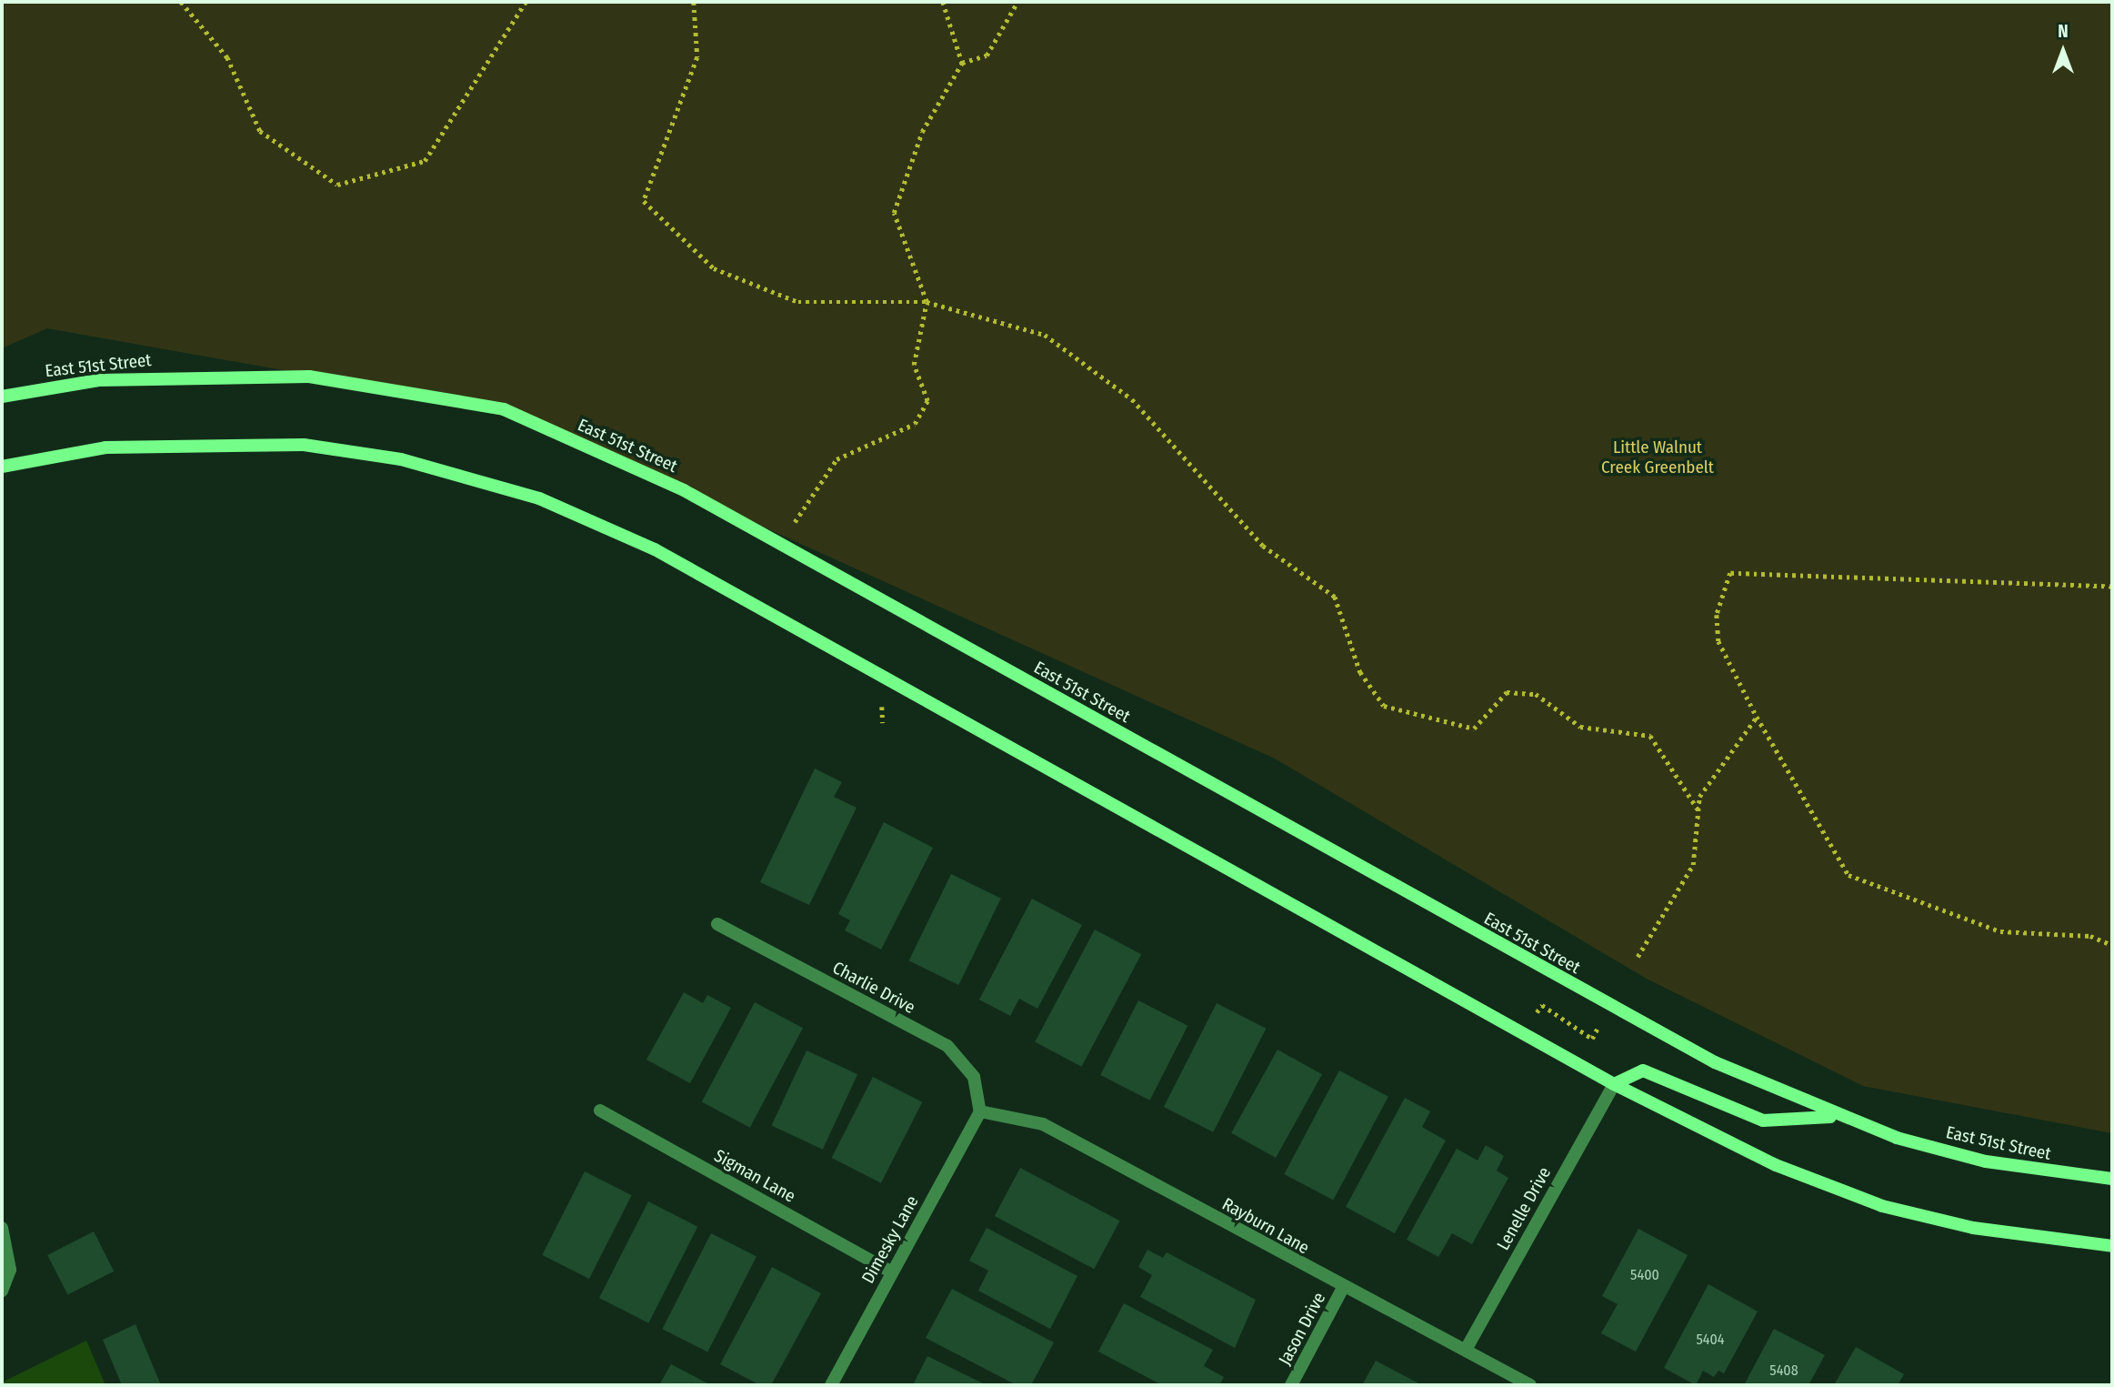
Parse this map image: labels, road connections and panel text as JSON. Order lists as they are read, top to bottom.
{
  "streets": {
    "street": [
      "East 51st Street",
      "Charlie Drive",
      "Sigman Lane",
      "Lenelle Drive",
      "Rayburn Lane",
      "Dimesky Lane",
      "Jason Drive"
    ]
  },
  "crossings": [
    ["Charlie Drive", "Rayburn Lane"],
    ["Charlie Drive", "Dimesky Lane"],
    ["Sigman Lane", "Dimesky Lane"],
    ["Lenelle Drive", "Rayburn Lane"],
    ["Rayburn Lane", "Dimesky Lane"],
    ["Rayburn Lane", "Jason Drive"]
  ],
  "parks": ["Little Walnut Creek Greenbelt"],
  "house_numbers": ["5400", "5404", "5408"],
  "north": "top"
}
